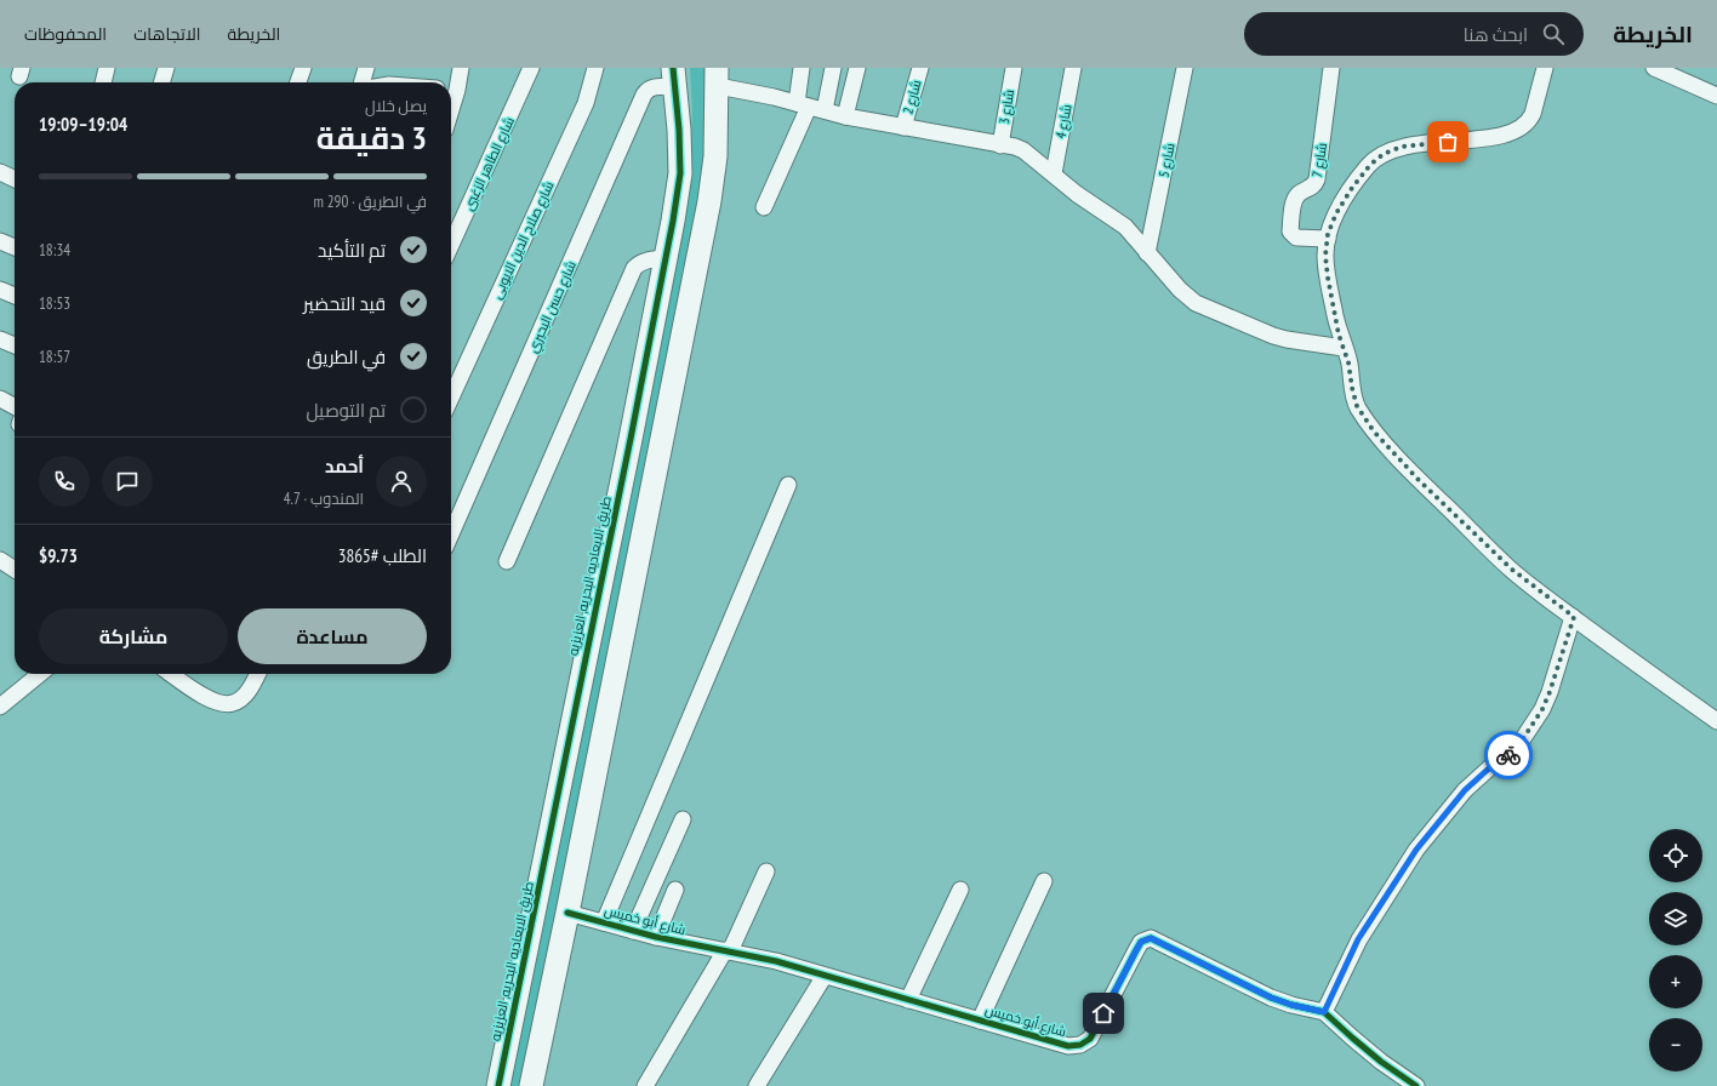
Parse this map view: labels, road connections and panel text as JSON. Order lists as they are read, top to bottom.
{
  "streets": {
    "street": [
      "شارع 2",
      "شارع 3",
      "شارع 4",
      "شارع 5",
      "شارع 7",
      "شارع الطاهر الزغبى",
      "شارع صلاح الدين الايوبى",
      "شارع حسن البحيري",
      "طريق الابعاديه البحريه, العزيزيه",
      "شارع أبو خميس"
    ]
  },
  "crossings": [
    ["شارع حسن البحيري", "طريق الابعاديه البحريه, العزيزيه"]
  ],
  "page": {
    "header": "الخريطة",
    "search": "ابحث هنا",
    "nav": ["الخريطة", "الاتجاهات", "المحفوظات"],
    "heading": ["3 دقيقة", "يصل خلال", "19:04–19:09"],
    "panel": [
      "أحمد",
      "المندوب · 4.7",
      "الطلب #3865",
      "$9.73"
    ],
    "bar": "في الطريق · 290 m",
    "list": [
      ["تم التأكيد", "18:34"],
      ["قيد التحضير", "18:53"],
      ["في الطريق", "18:57"],
      "تم التوصيل"
    ],
    "buttons": ["مساعدة", "مشاركة"],
    "map_buttons": ["+", "−"]
  }
}
